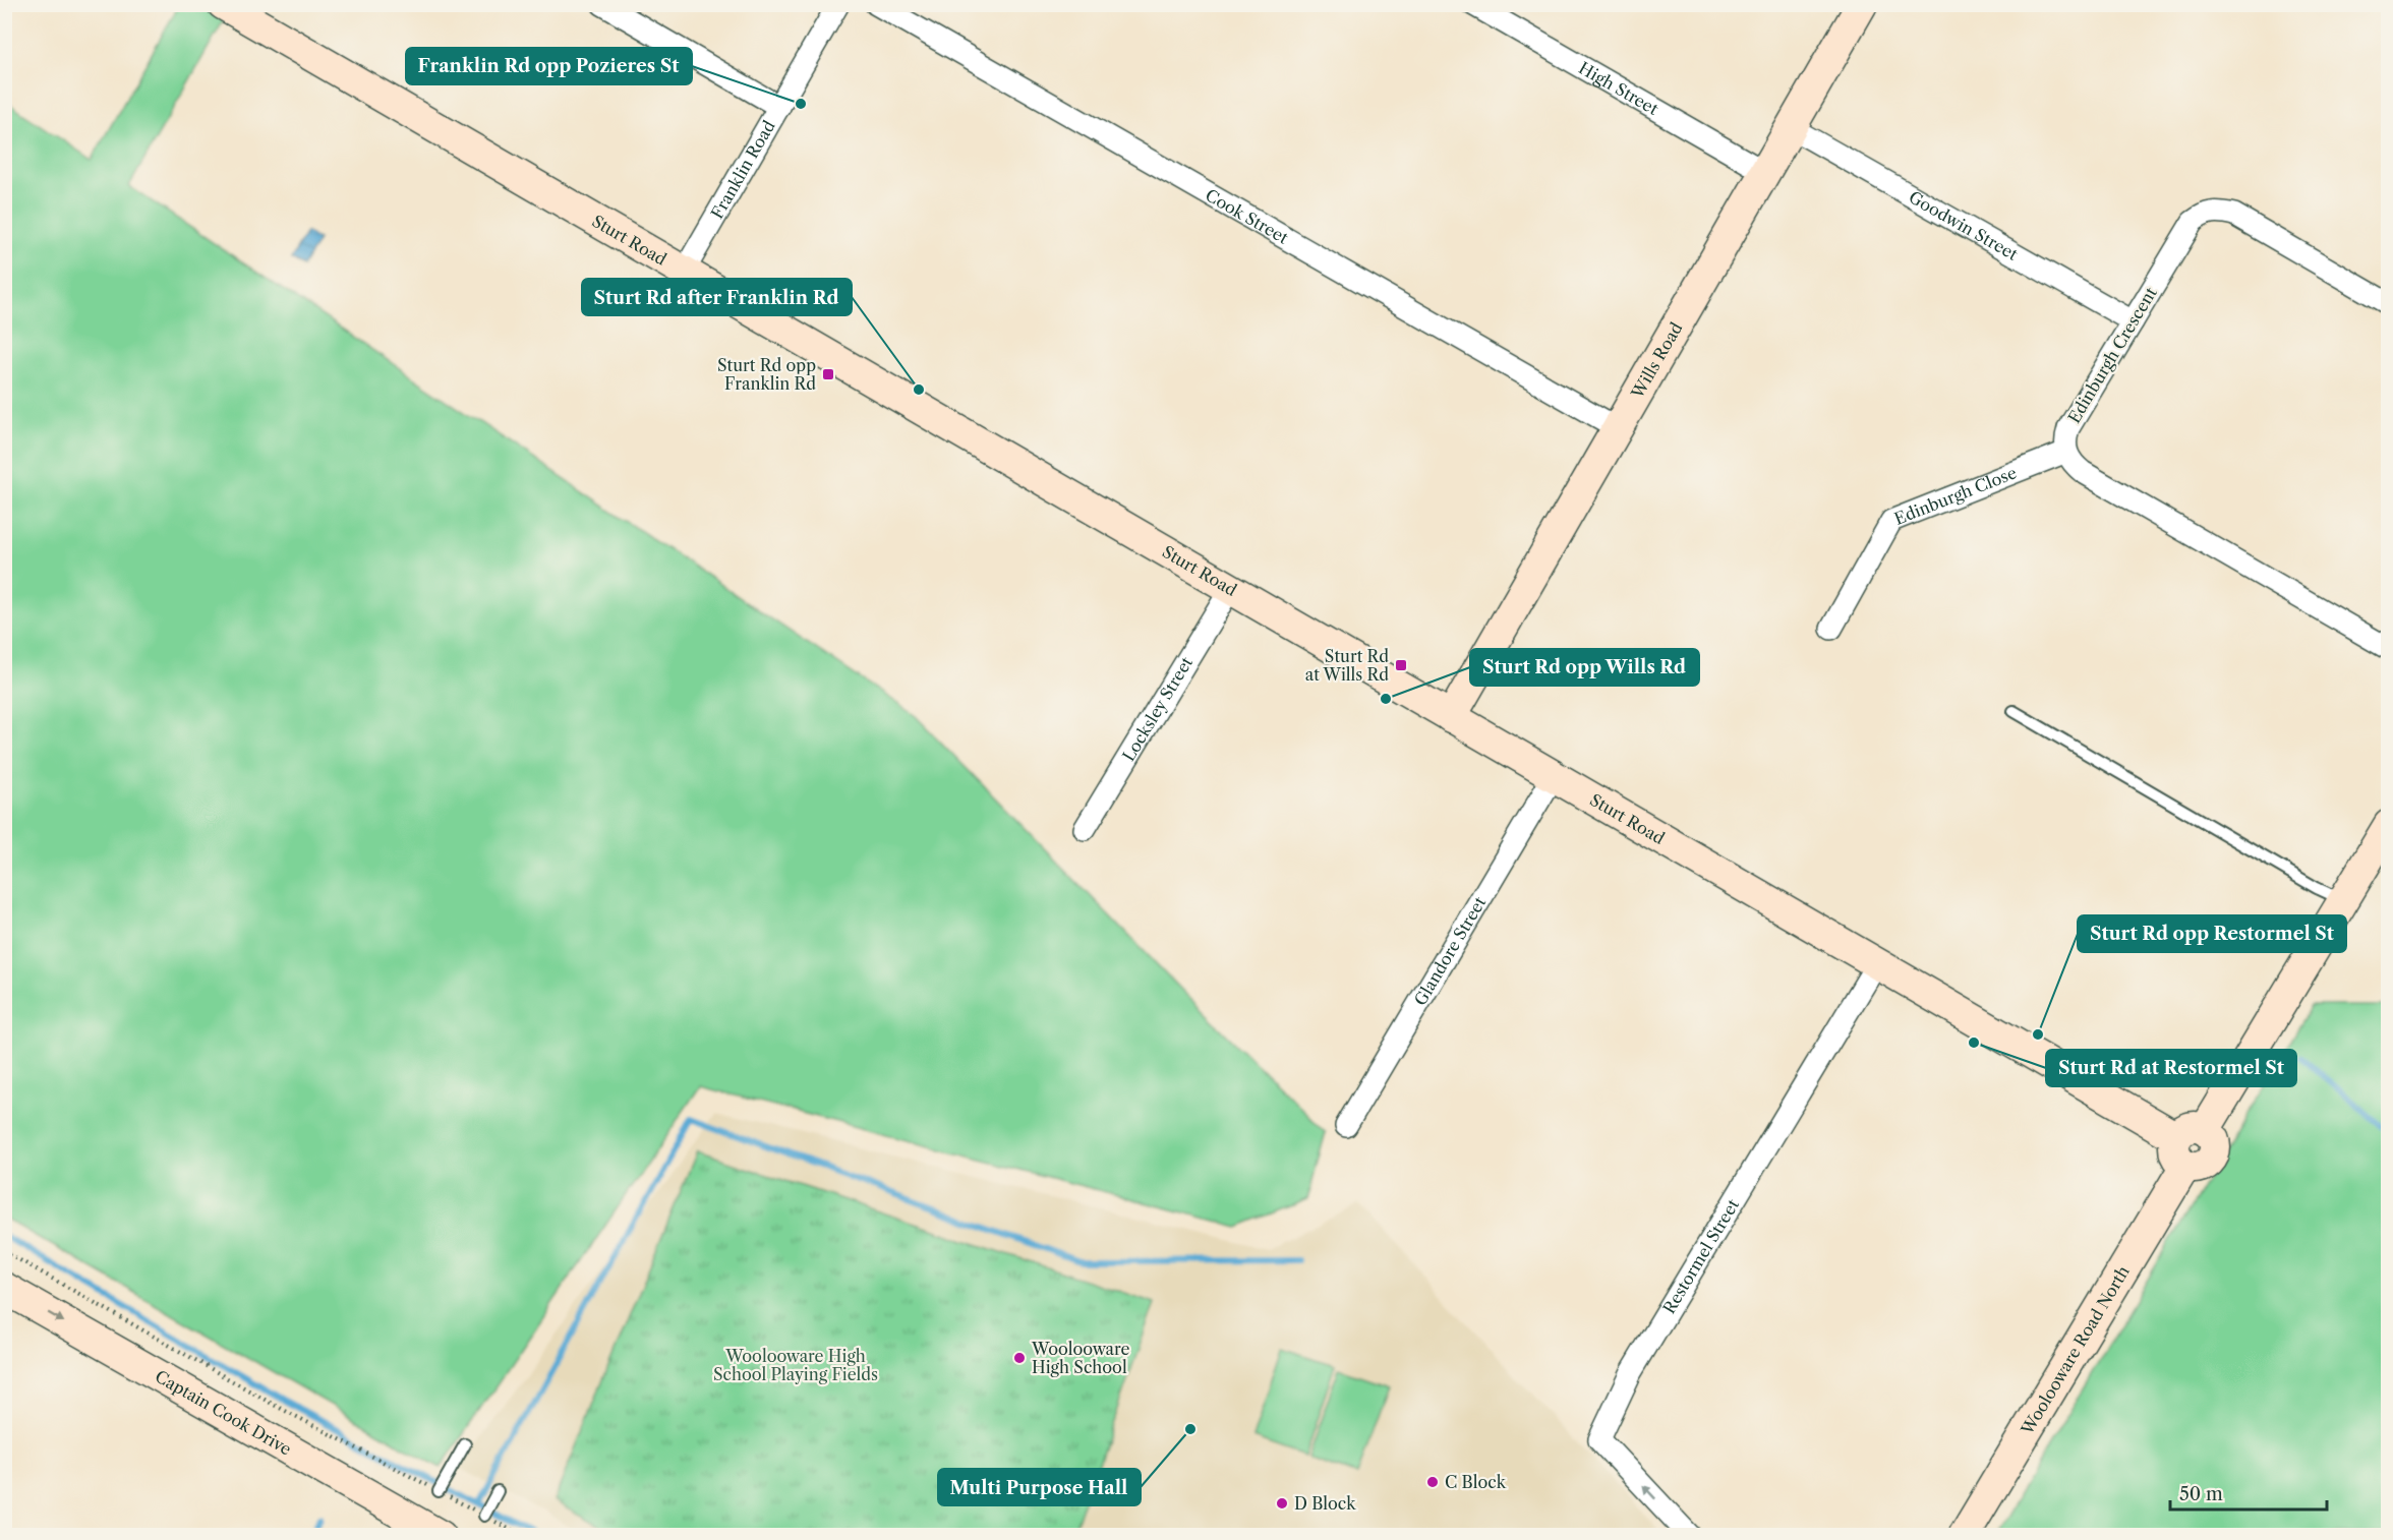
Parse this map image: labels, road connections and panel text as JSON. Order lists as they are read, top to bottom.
{
  "streets": {
    "street": [
      "High Street",
      "Franklin Road",
      "Cook Street",
      "Goodwin Street",
      "Sturt Road",
      "Edinburgh Crescent",
      "Wills Road",
      "Edinburgh Close",
      "Locksley Street",
      "Glandore Street",
      "Restormel Street",
      "Woolooware Road North",
      "Captain Cook Drive"
    ]
  },
  "crossings": [
    ["High Street", "Wills Road"],
    ["Franklin Road", "Sturt Road"],
    ["Cook Street", "Wills Road"],
    ["Goodwin Street", "Edinburgh Crescent"],
    ["Goodwin Street", "Wills Road"],
    ["Sturt Road", "Wills Road"],
    ["Sturt Road", "Locksley Street"],
    ["Sturt Road", "Glandore Street"],
    ["Sturt Road", "Restormel Street"],
    ["Sturt Road", "Woolooware Road North"],
    ["Edinburgh Crescent", "Edinburgh Close"]
  ],
  "one_way": ["Restormel Street"],
  "parks": ["Woolooware High School Playing Fields"],
  "places": {
    "other": [
      "Franklin Rd opp Pozieres St",
      "Sturt Rd after Franklin Rd",
      "Sturt Rd opp Wills Rd",
      "Sturt Rd opp Restormel St",
      "Sturt Rd at Restormel St",
      "Woolooware High School",
      "Multi Purpose Hall",
      "C Block",
      "D Block"
    ],
    "transit": ["Sturt Rd opp Franklin Rd", "Sturt Rd at Wills Rd"]
  },
  "scale_bar": "50 m"
}
